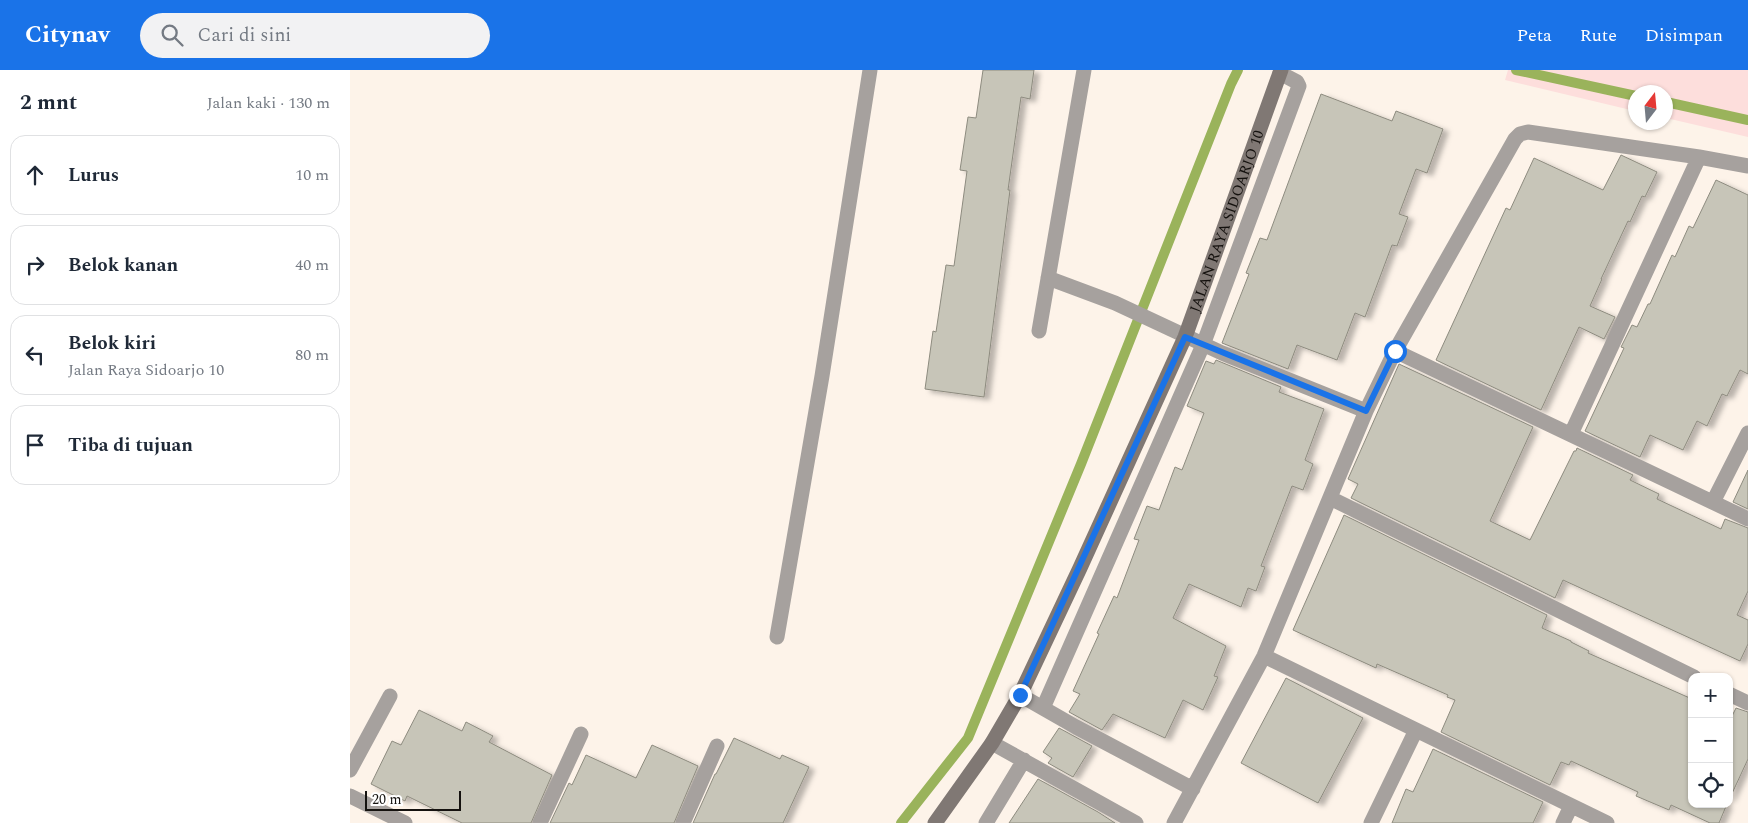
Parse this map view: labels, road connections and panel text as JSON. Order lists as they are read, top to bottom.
{
  "streets": {
    "street": ["JALAN RAYA SIDOARJO 10"]
  },
  "scale_bar": "20 m",
  "north": "top",
  "page": {
    "header": "Citynav",
    "search": "Cari di sini",
    "nav": ["Peta", "Rute", "Disimpan"],
    "heading": ["2 mnt", "Jalan kaki · 130 m"],
    "list": [
      ["Lurus", "10 m"],
      ["Belok kanan", "40 m"],
      ["Belok kiri", "Jalan Raya Sidoarjo 10", "80 m"],
      "Tiba di tujuan"
    ],
    "map_buttons": ["+", "−"],
    "scale": "20 m"
  }
}
